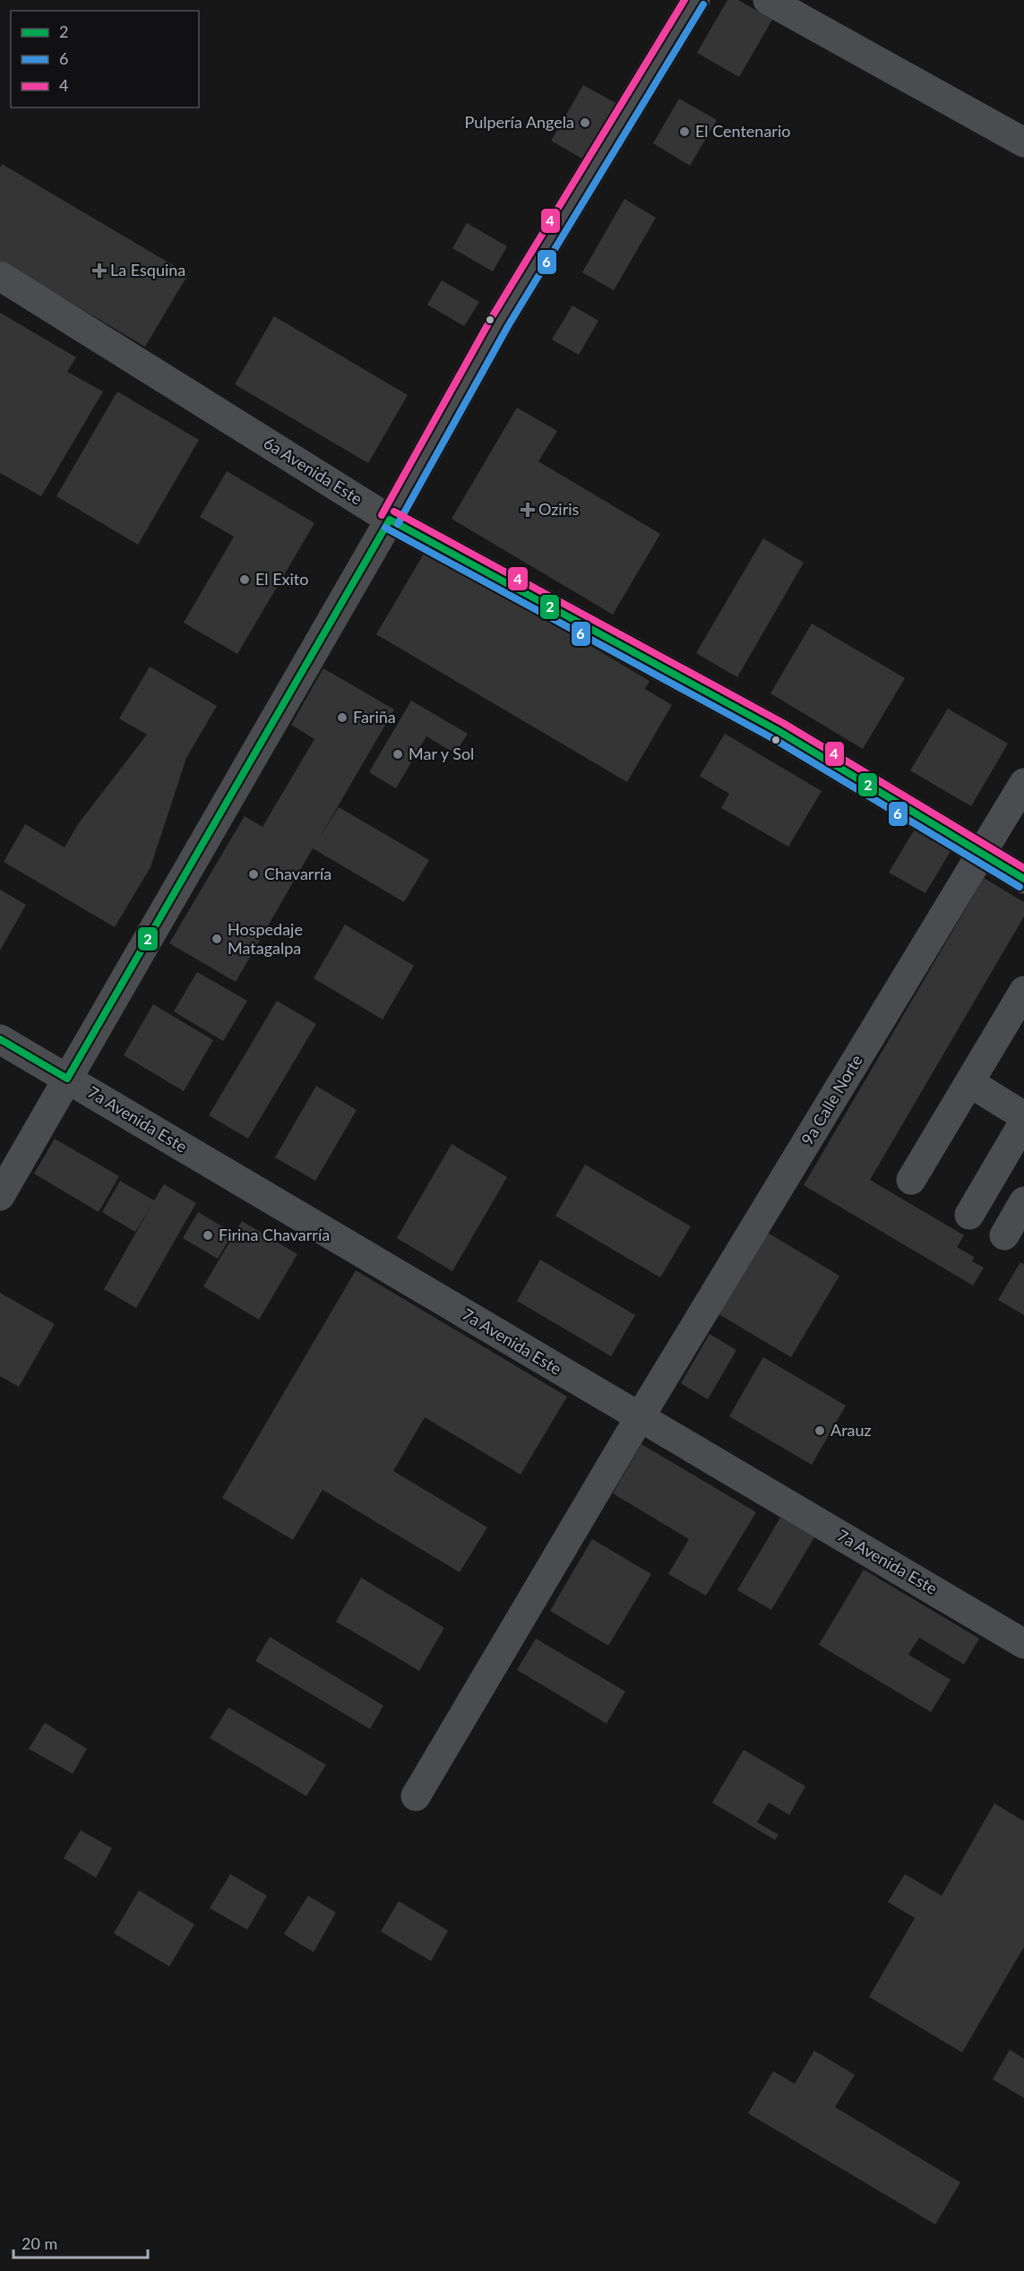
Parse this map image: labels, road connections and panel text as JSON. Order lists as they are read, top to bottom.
{
  "streets": {
    "street": ["6a Avenida Este", "9a Calle Norte", "7a Avenida Este"]
  },
  "crossings": [
    ["6a Avenida Este", "9a Calle Norte"],
    ["9a Calle Norte", "7a Avenida Este"]
  ],
  "places": {
    "other": [
      "Pulpería Angela",
      "El Centenario",
      "El Exito",
      "Fariña",
      "Mar y Sol",
      "Chavarría",
      "Hospedaje Matagalpa",
      "Firina Chavarría",
      "Arauz"
    ],
    "health": ["La Esquina", "Oziris"]
  },
  "lines": ["transit line 4", "transit line 6", "transit line 2"],
  "legend": ["2", "6", "4"],
  "scale_bar": "20 m"
}
